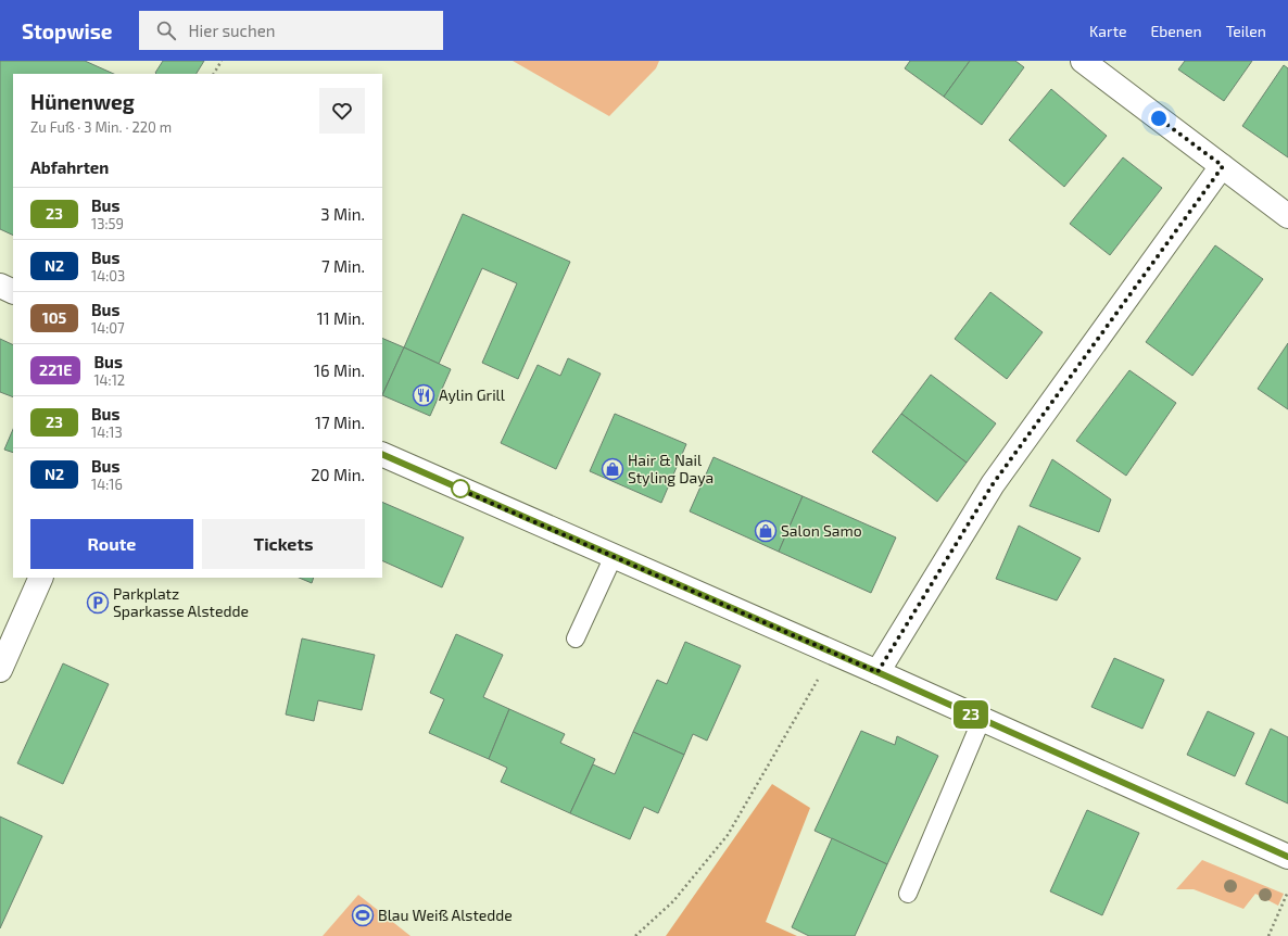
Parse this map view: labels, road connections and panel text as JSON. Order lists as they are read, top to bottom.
{
  "places": {
    "restaurant": ["Aylin Grill"],
    "shop": ["Hair & Nail Styling Daya", "Salon Samo"],
    "parking": ["Parkplatz Sparkasse Alstedde"],
    "sports": ["Blau Weiß Alstedde"]
  },
  "lines": ["bus line 23"],
  "page": {
    "header": "Stopwise",
    "search": "Hier suchen",
    "nav": ["Karte", "Ebenen", "Teilen"],
    "on_map": "23",
    "heading": [
      ["Hünenweg", "Zu Fuß · 3 Min. · 220 m"],
      "Abfahrten"
    ],
    "list": [
      {
        "mark": "23",
        "name": "Bus",
        "note": "13:59",
        "value": "3 Min."
      },
      {
        "mark": "N2",
        "name": "Bus",
        "note": "14:03",
        "value": "7 Min."
      },
      {
        "mark": "105",
        "name": "Bus",
        "note": "14:07",
        "value": "11 Min."
      },
      {
        "mark": "221E",
        "name": "Bus",
        "note": "14:12",
        "value": "16 Min."
      },
      {
        "mark": "23",
        "name": "Bus",
        "note": "14:13",
        "value": "17 Min."
      },
      {
        "mark": "N2",
        "name": "Bus",
        "note": "14:16",
        "value": "20 Min."
      }
    ],
    "buttons": ["Route", "Tickets"]
  }
}
